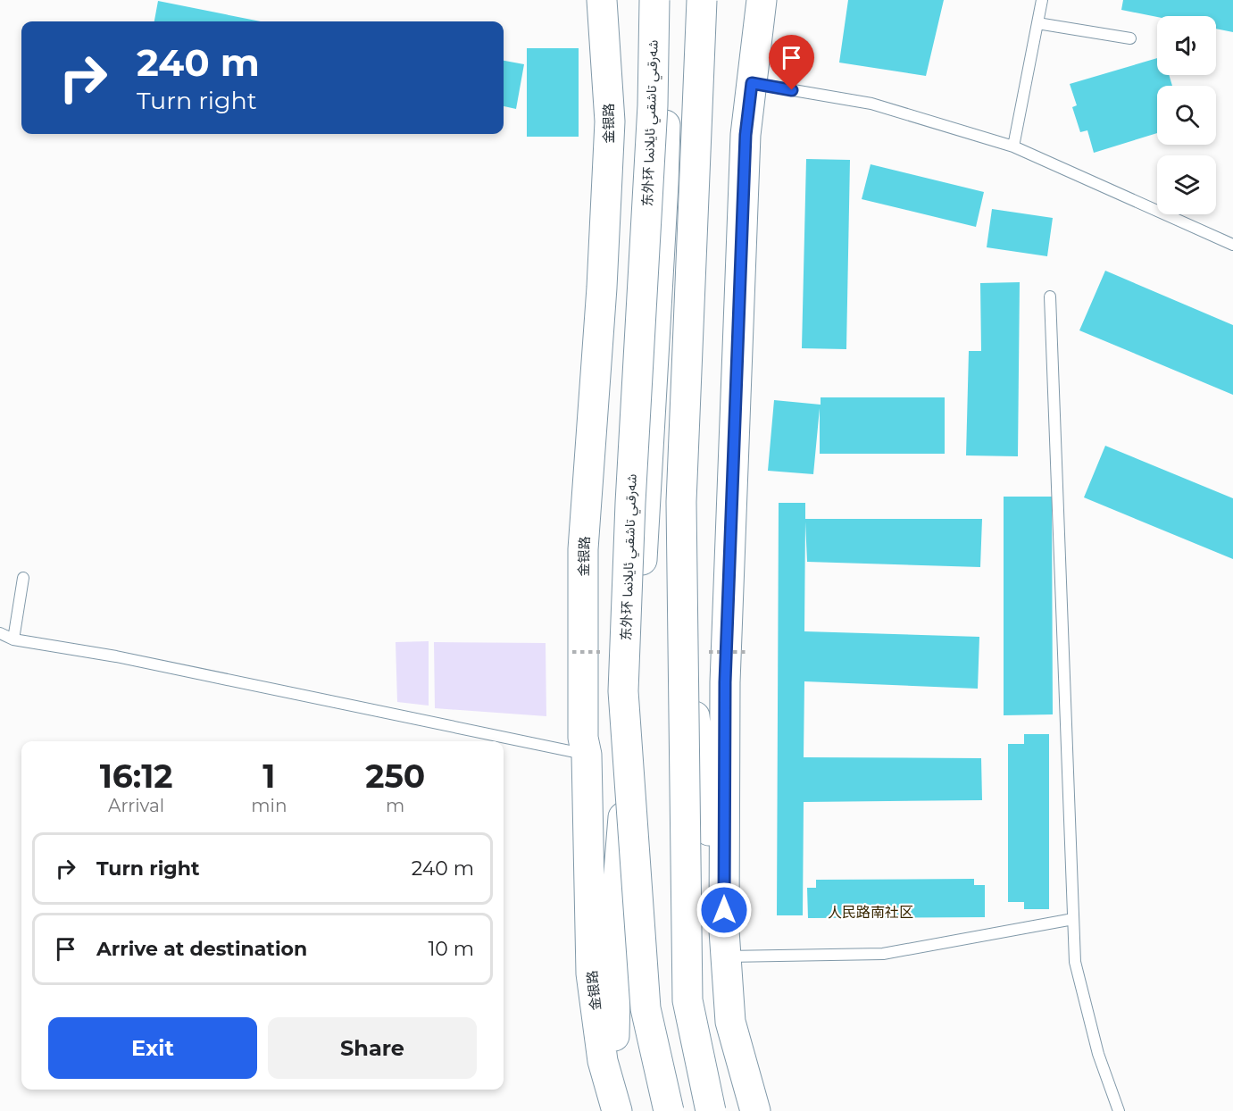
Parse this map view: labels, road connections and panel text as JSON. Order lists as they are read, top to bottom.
{
  "streets": {
    "main road": ["金银路", "东外环 شەرقىي تاشقىي ئايلانما"]
  },
  "districts": ["人民路南社区"],
  "page": {
    "turn": ["240 m", "Turn right"],
    "eta": [
      "16:12",
      "Arrival",
      "1",
      "min",
      "250",
      "m"
    ],
    "list": [
      {
        "name": "Turn right",
        "value": "240 m"
      },
      {
        "name": "Arrive at destination",
        "value": "10 m"
      }
    ],
    "buttons": ["Exit", "Share"]
  }
}
